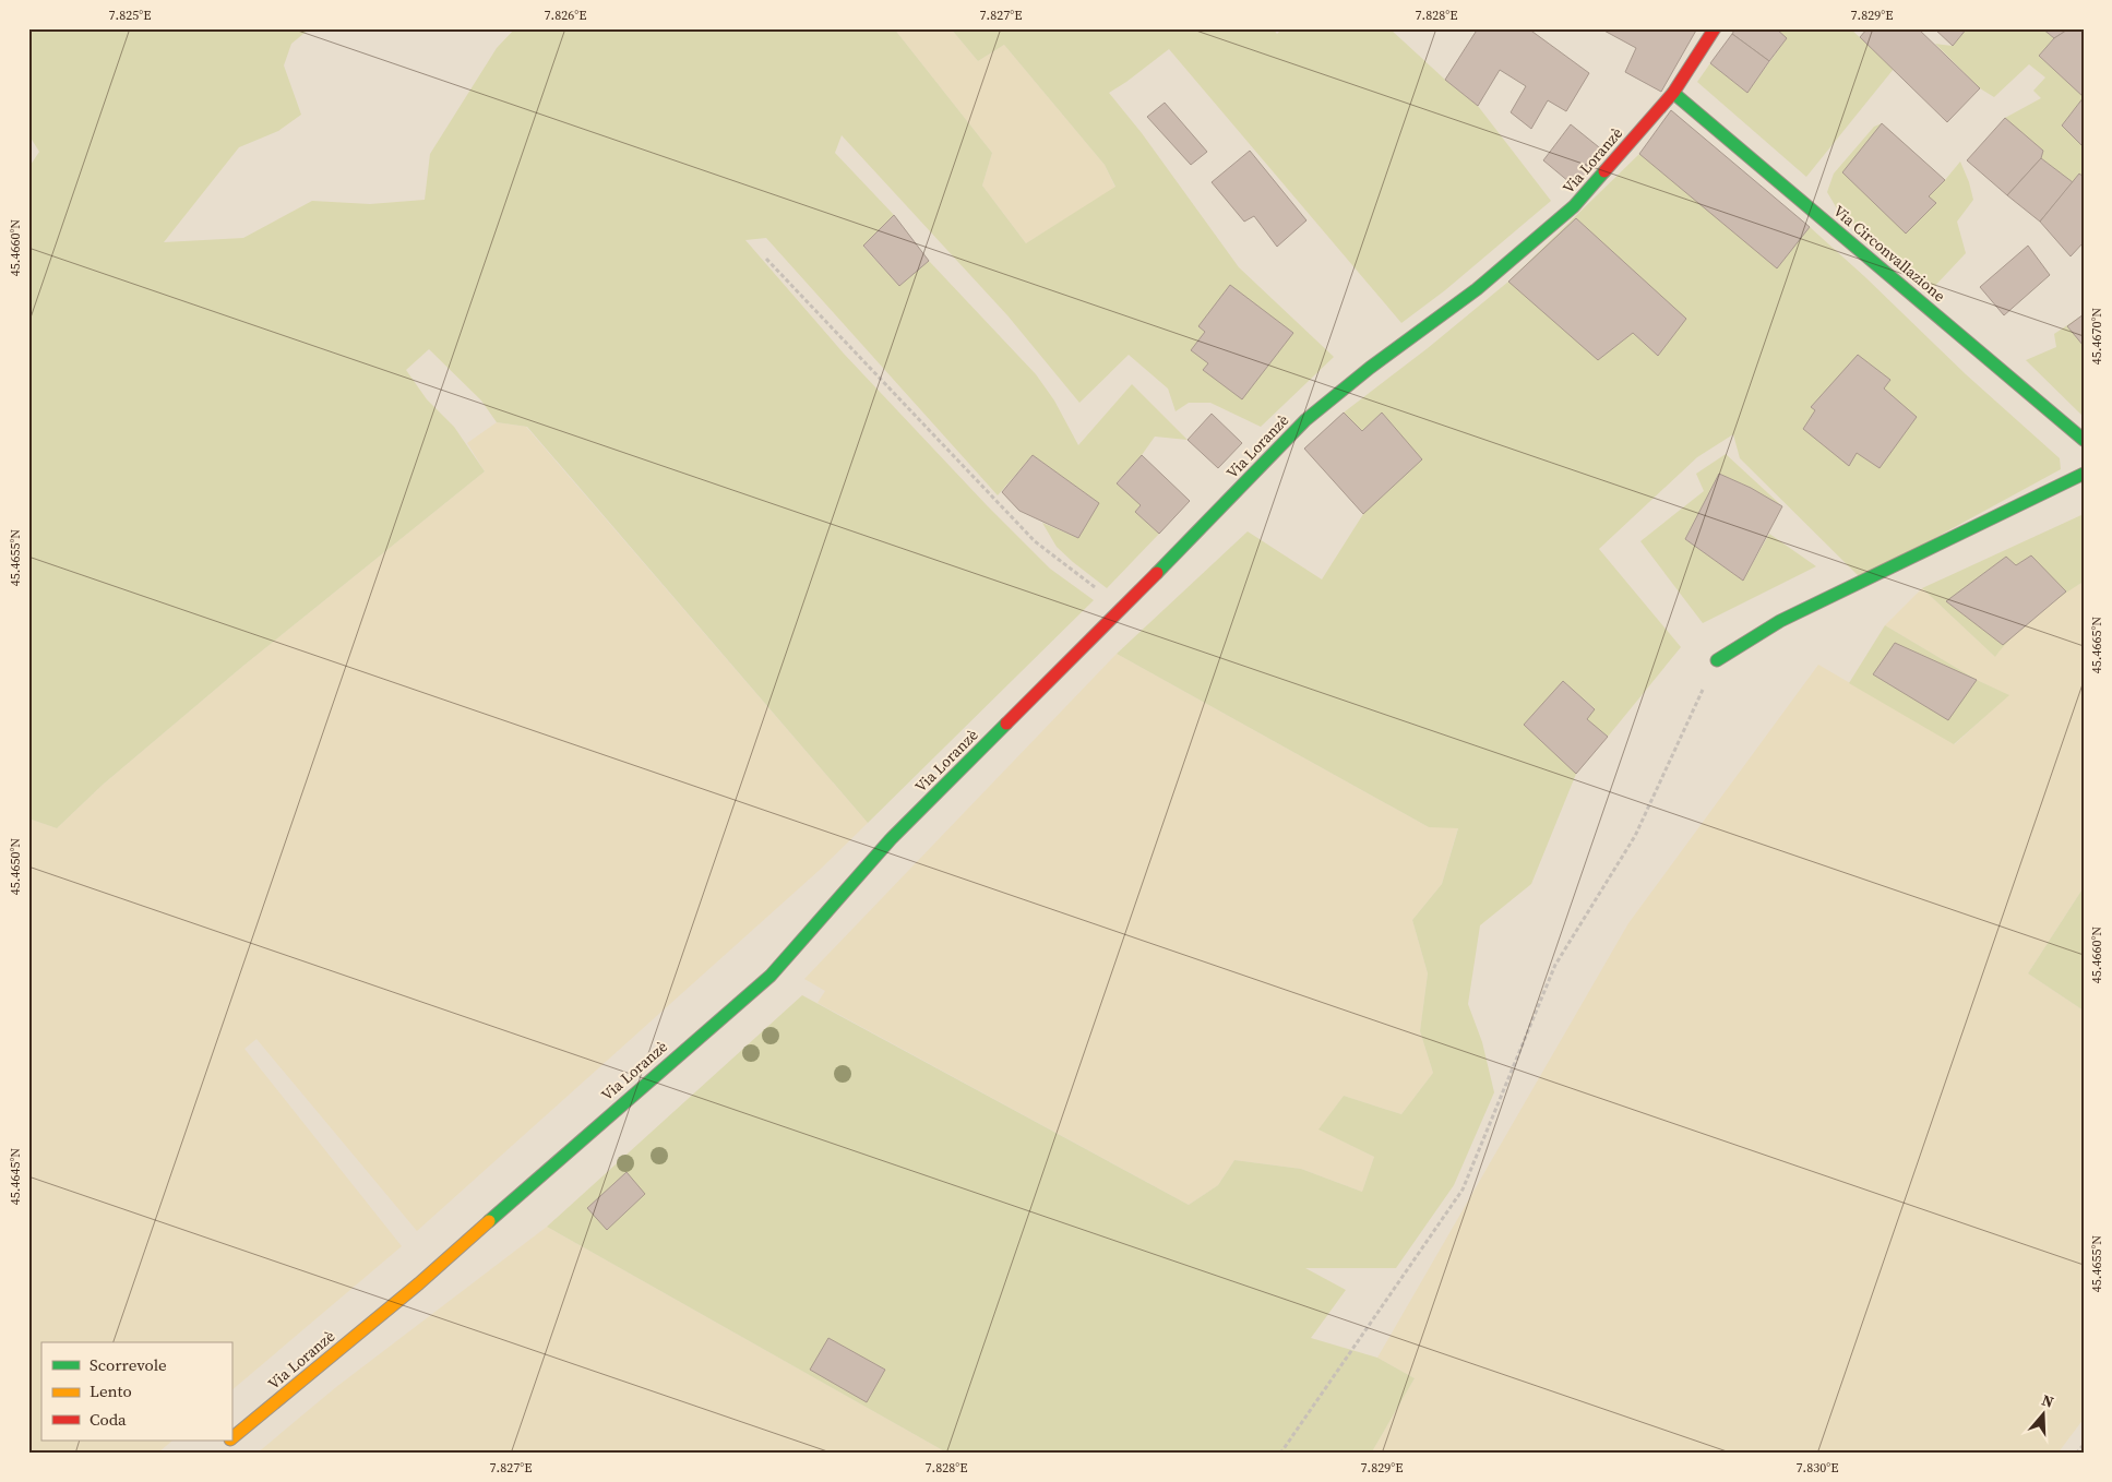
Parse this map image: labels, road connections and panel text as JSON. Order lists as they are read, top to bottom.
{
  "streets": {
    "street": ["Via Loranzè", "Via Circonvallazione"]
  },
  "crossings": [
    ["Via Loranzè", "Via Circonvallazione"]
  ],
  "legend": ["Scorrevole", "Lento", "Coda"],
  "north": "top",
  "coordinates": [
    "7.825°E",
    "7.826°E",
    "7.827°E",
    "7.828°E",
    "7.829°E",
    "45.4660°N",
    "45.4670°N",
    "45.4655°N",
    "45.4665°N",
    "45.4650°N",
    "45.4645°N",
    "7.830°E"
  ]
}
